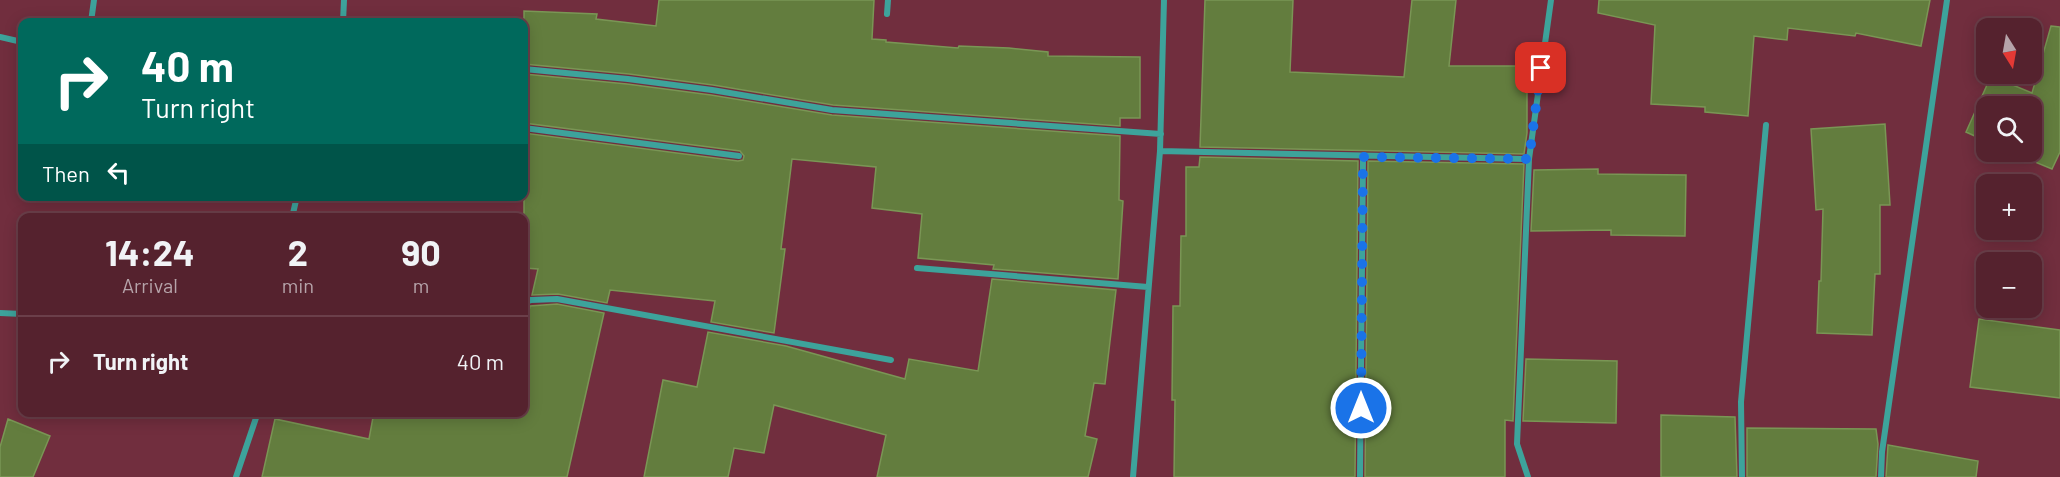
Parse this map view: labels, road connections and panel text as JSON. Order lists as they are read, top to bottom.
{
  "north": "bottom",
  "page": {
    "map_buttons": ["+", "−"],
    "turn": ["40 m", "Turn right"],
    "then": "Then",
    "eta": [
      "14:24",
      "Arrival",
      "2",
      "min",
      "90",
      "m"
    ],
    "list": [
      {
        "name": "Turn right",
        "value": "40 m"
      }
    ]
  }
}
